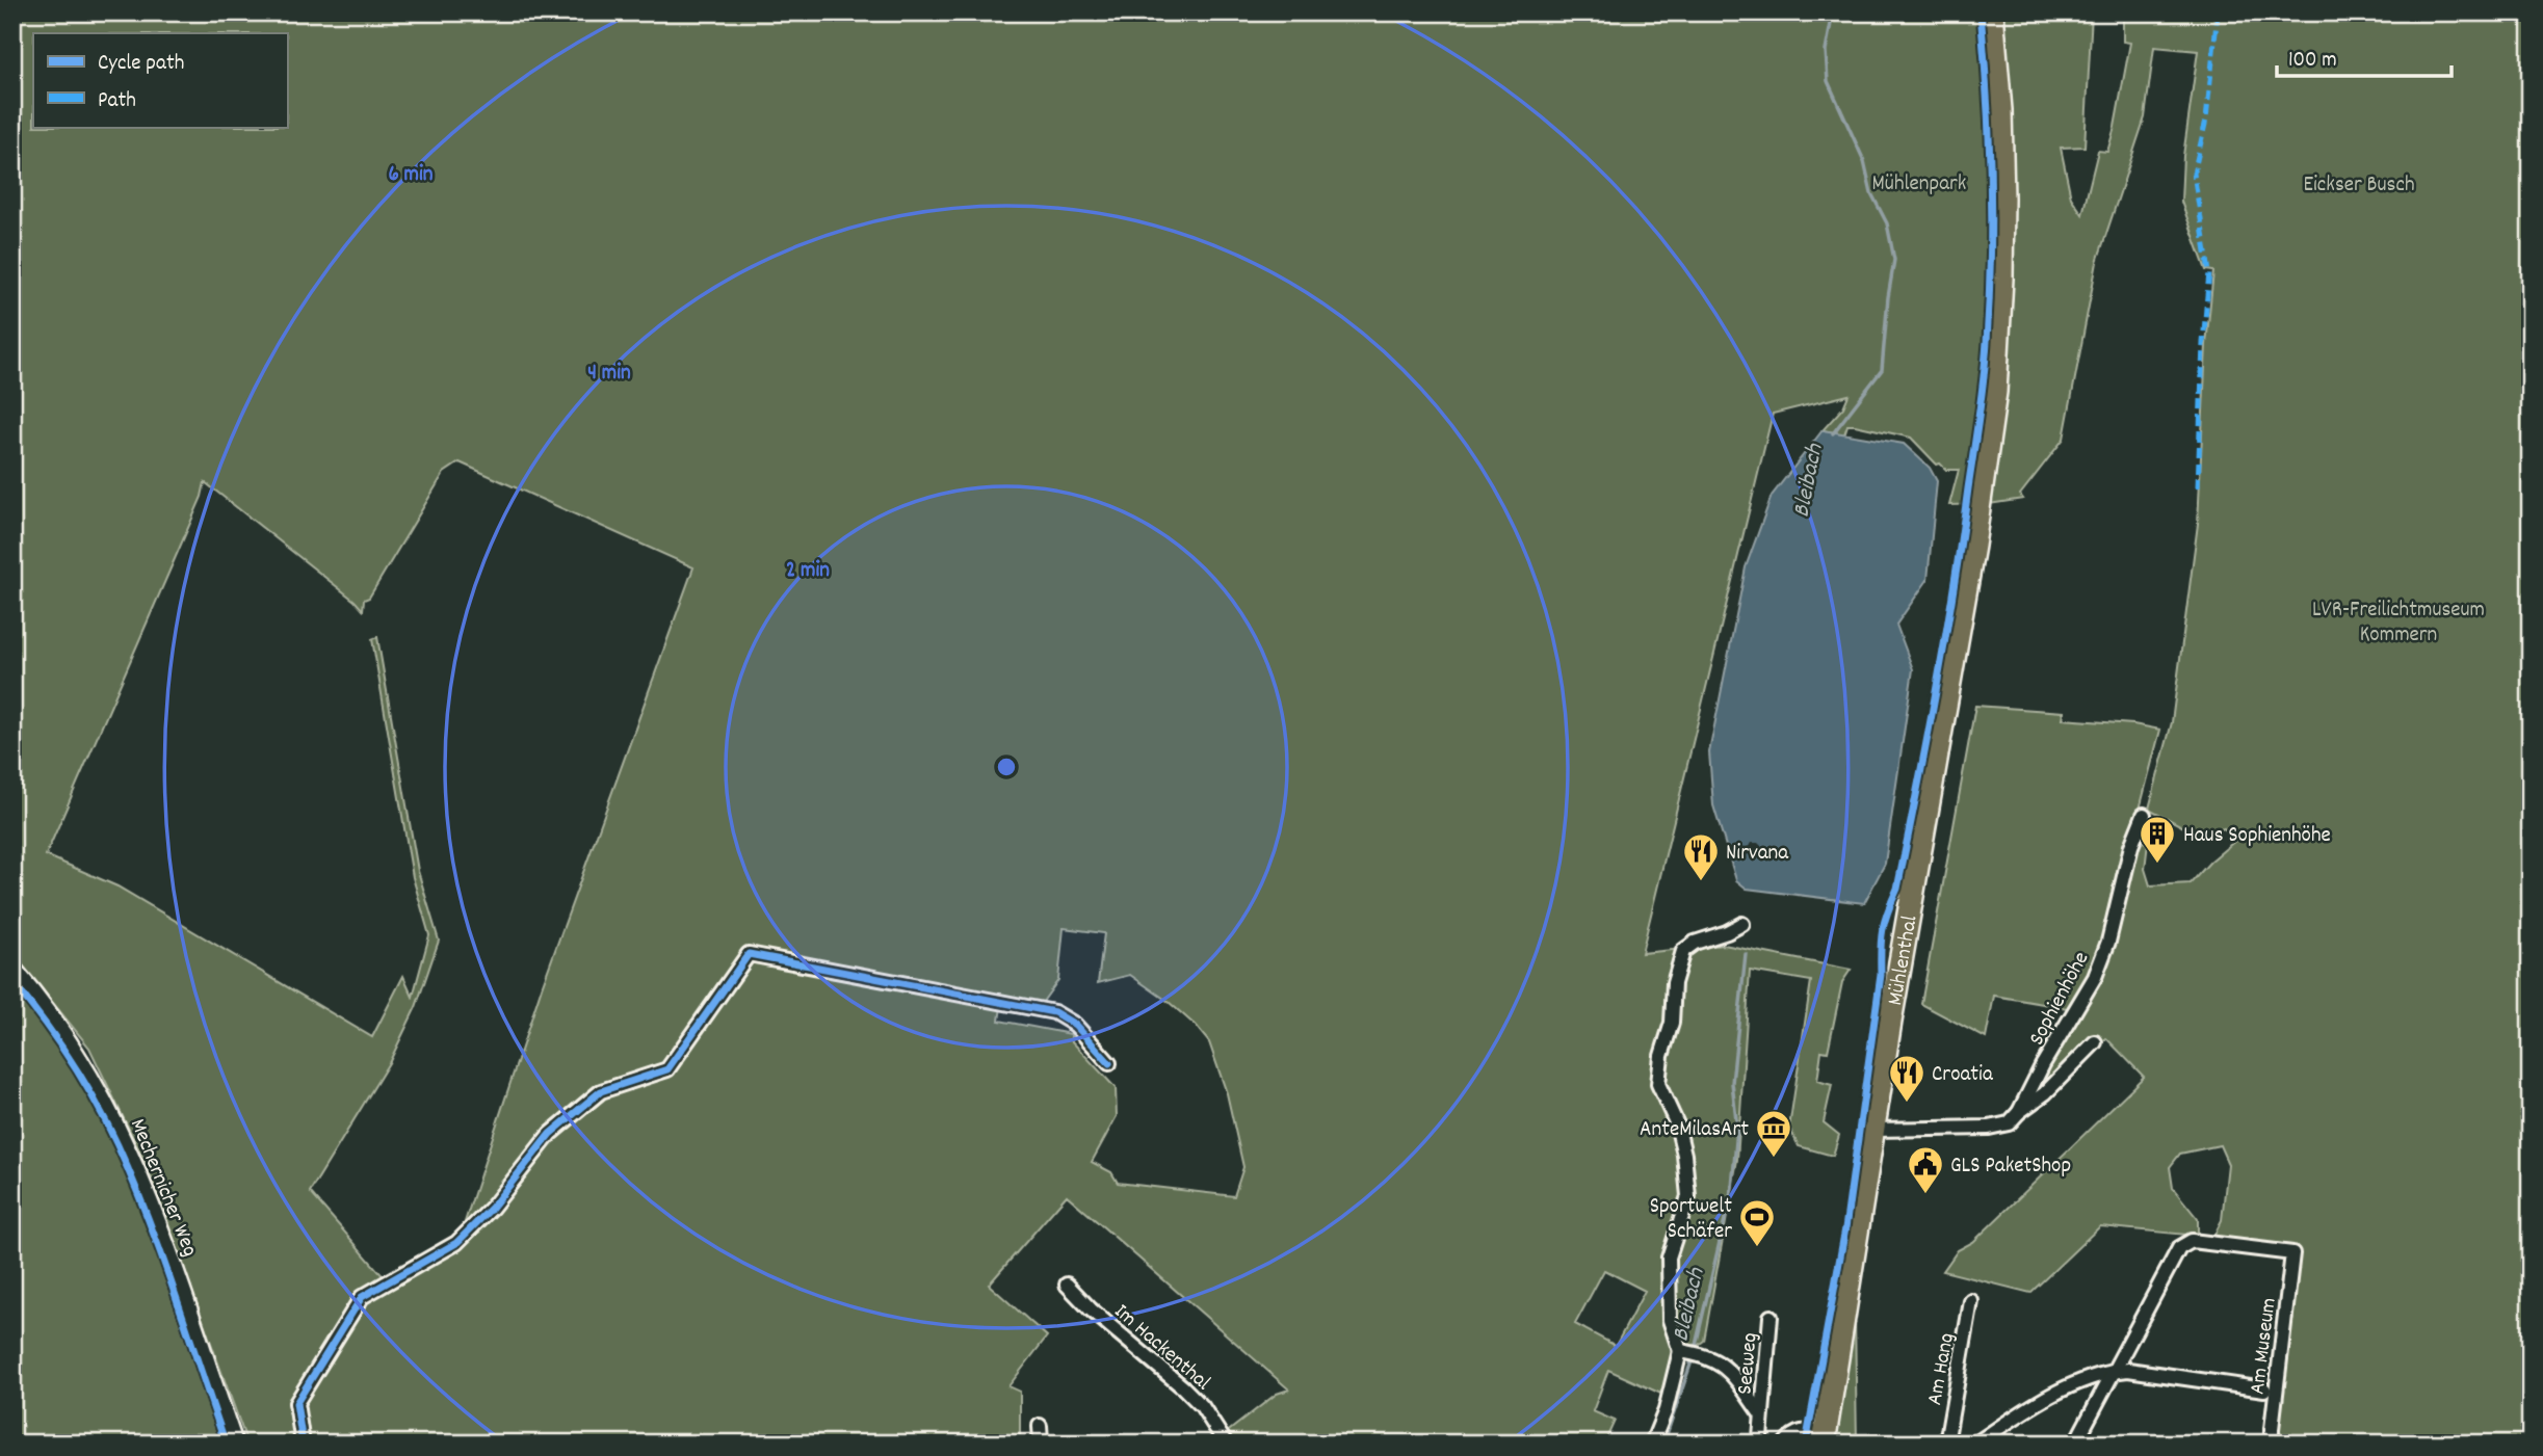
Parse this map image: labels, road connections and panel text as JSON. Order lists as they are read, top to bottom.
{
  "streets": {
    "main road": ["Mühlenthal"],
    "street": [
      "Sophienhöhe",
      "Mechernicher Weg",
      "Im Hackenthal",
      "Am Museum",
      "Seeweg",
      "Am Hang"
    ]
  },
  "water": ["Bleibach"],
  "parks": ["Mühlenpark", "Eickser Busch", "LVR-Freilichtmuseum Kommern"],
  "places": {
    "building": ["Haus Sophienhöhe"],
    "restaurant": ["Nirvana", "Croatia"],
    "museum": ["AnteMilasArt"],
    "public building": ["GLS PaketShop"],
    "sports": ["Sportwelt Schäfer"]
  },
  "legend": ["Cycle path", "Path"],
  "scale_bar": "100 m",
  "rings": ["6 min", "4 min", "2 min"]
}
